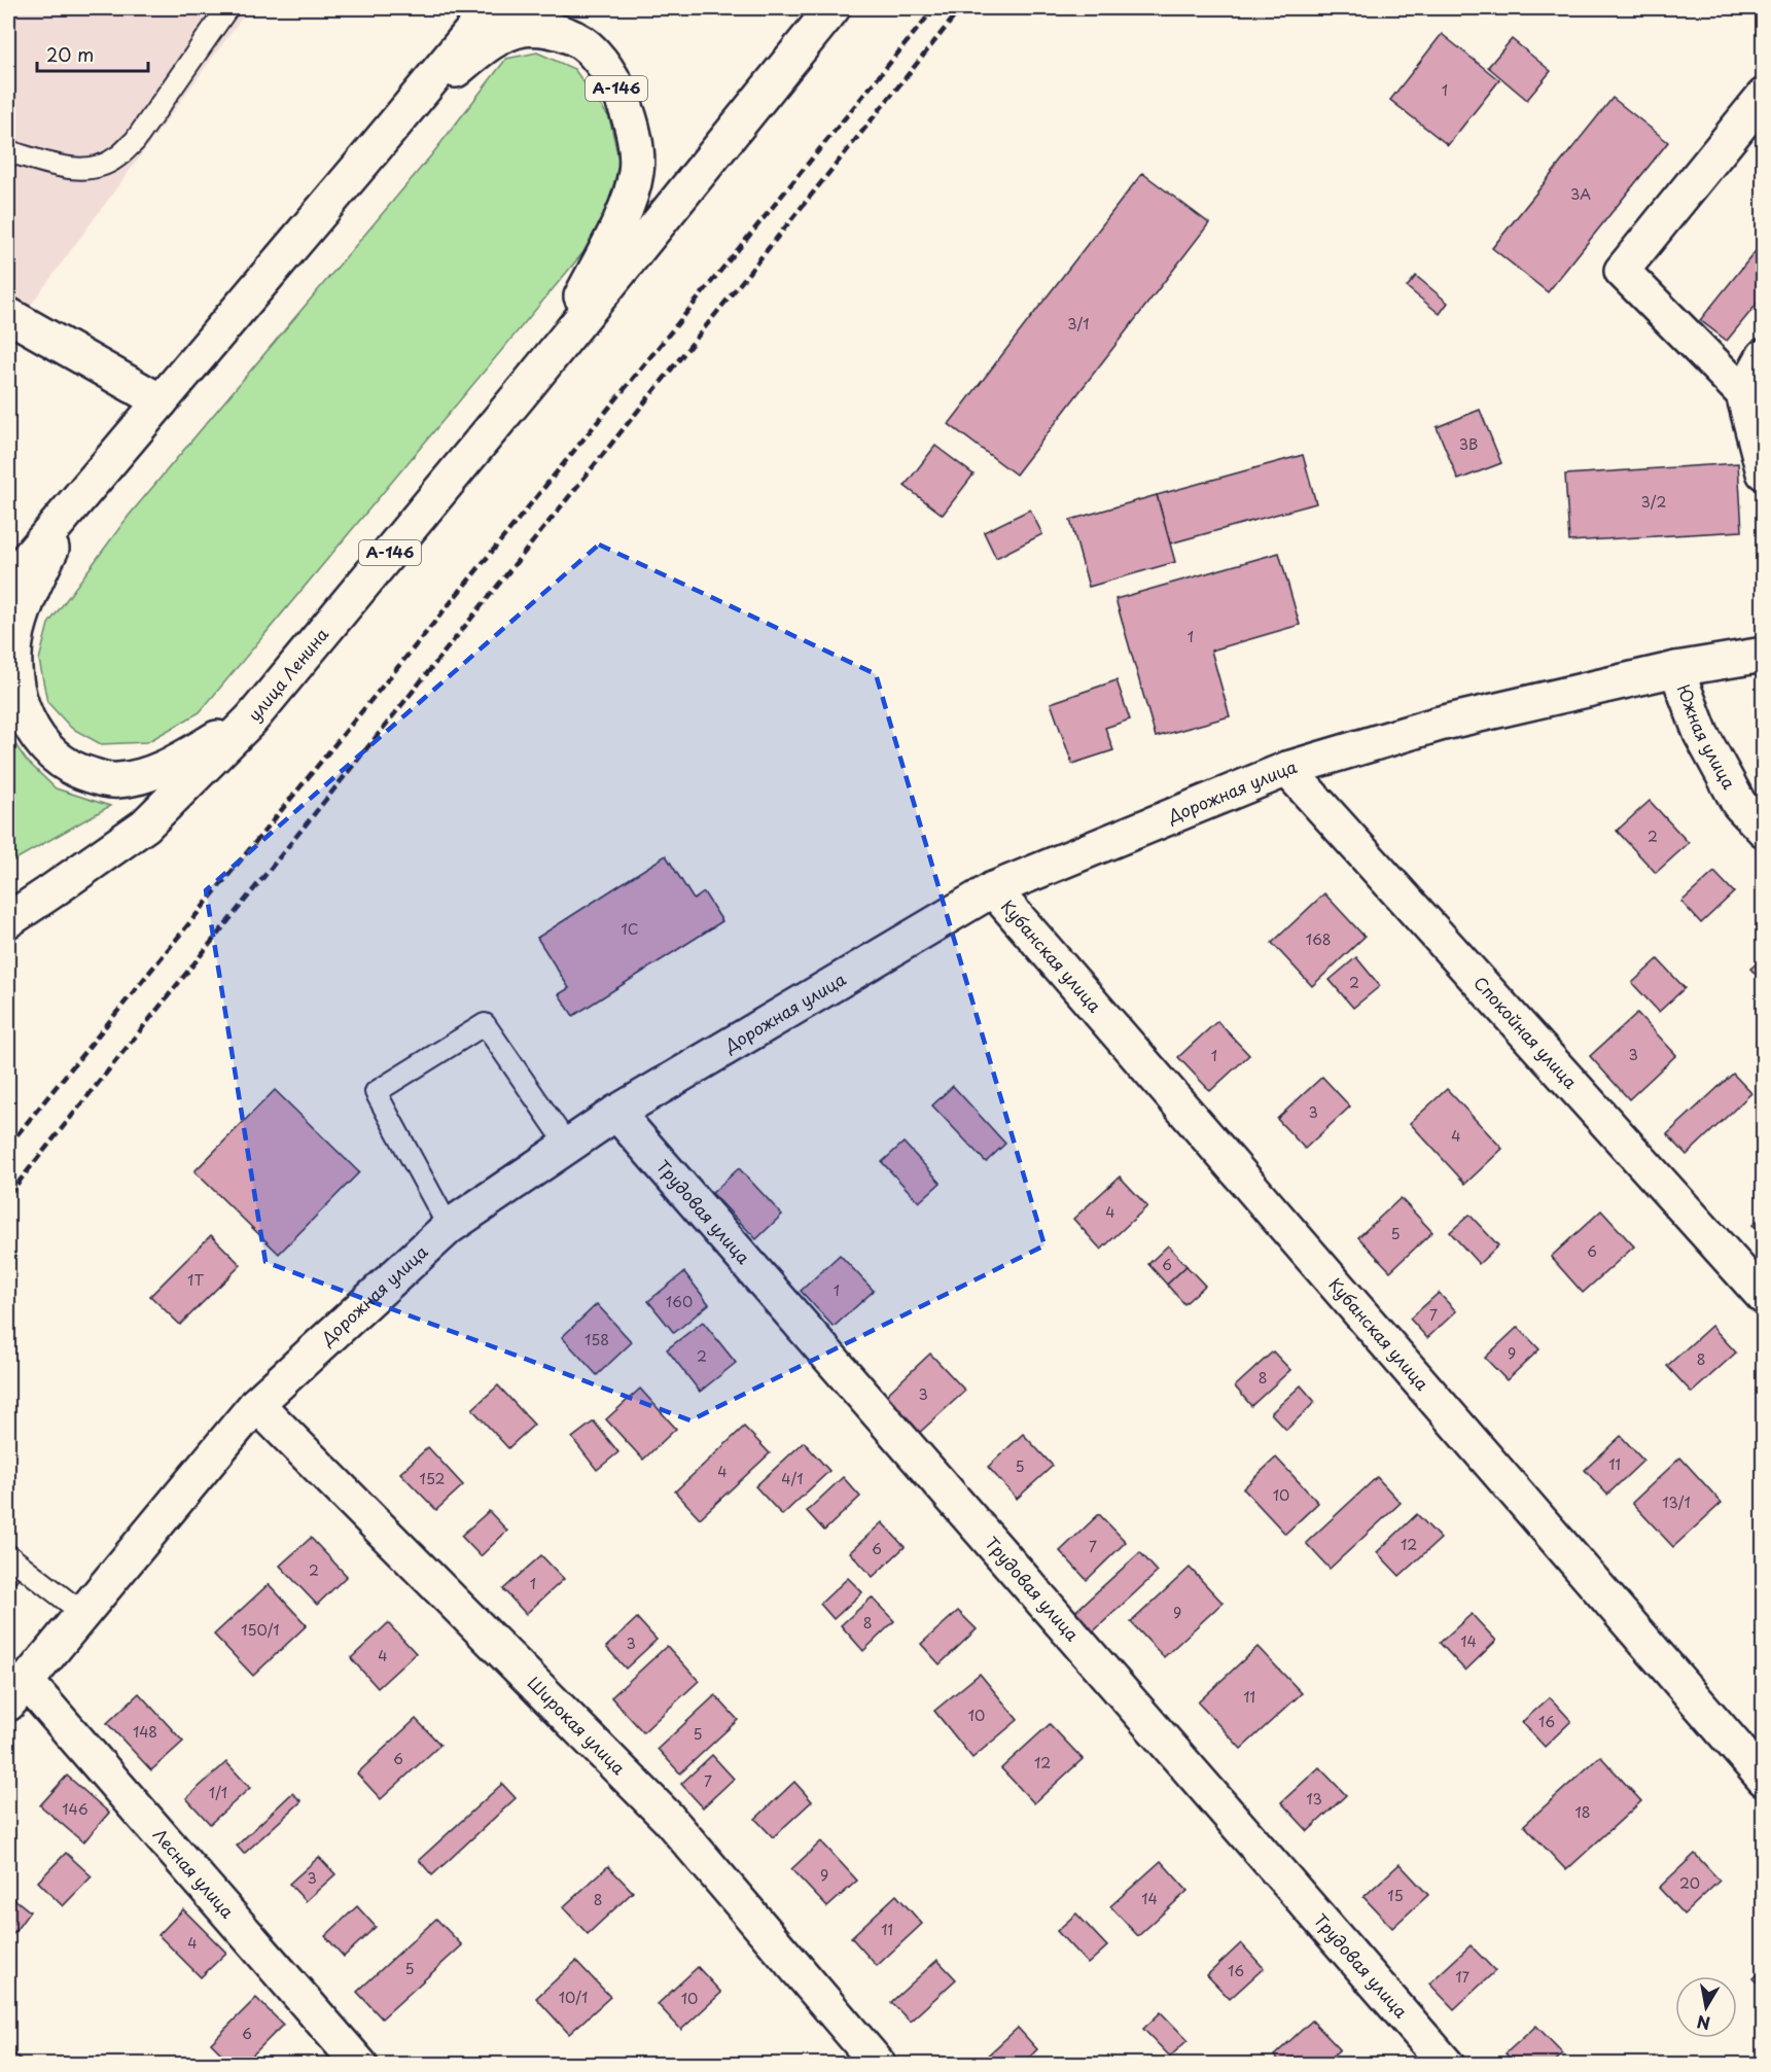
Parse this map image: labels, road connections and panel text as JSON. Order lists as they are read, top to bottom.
{
  "streets": {
    "street": [
      "А-146",
      "улица Ленина",
      "Южная улица",
      "Дорожная улица",
      "Кубанская улица",
      "Спокойная улица",
      "Трудовая улица",
      "Широкая улица",
      "Лесная улица"
    ]
  },
  "crossings": [
    ["А-146", "улица Ленина"],
    ["Южная улица", "Дорожная улица"],
    ["Дорожная улица", "Кубанская улица"],
    ["Дорожная улица", "Спокойная улица"],
    ["Дорожная улица", "Трудовая улица"],
    ["Дорожная улица", "Широкая улица"],
    ["Дорожная улица", "Лесная улица"]
  ],
  "house_numbers": [
    "1",
    "3А",
    "3/1",
    "3В",
    "3/2",
    "1",
    "2",
    "1С",
    "168",
    "2",
    "3",
    "1",
    "3",
    "4",
    "4",
    "5",
    "6",
    "6",
    "1Т",
    "1",
    "160",
    "7",
    "158",
    "9",
    "2",
    "8",
    "8",
    "3",
    "11",
    "5",
    "4",
    "152",
    "4/1",
    "10",
    "13/1",
    "12",
    "7",
    "6",
    "2",
    "1",
    "9",
    "8",
    "150/1",
    "14",
    "3",
    "4",
    "11",
    "10",
    "16",
    "148",
    "5",
    "6",
    "12",
    "7",
    "1/1",
    "13",
    "146",
    "18",
    "9",
    "3",
    "20",
    "15",
    "14",
    "8",
    "11",
    "4",
    "5",
    "16",
    "17",
    "10/1",
    "10",
    "6"
  ],
  "scale_bar": "20 m",
  "north": "bottom"
}
